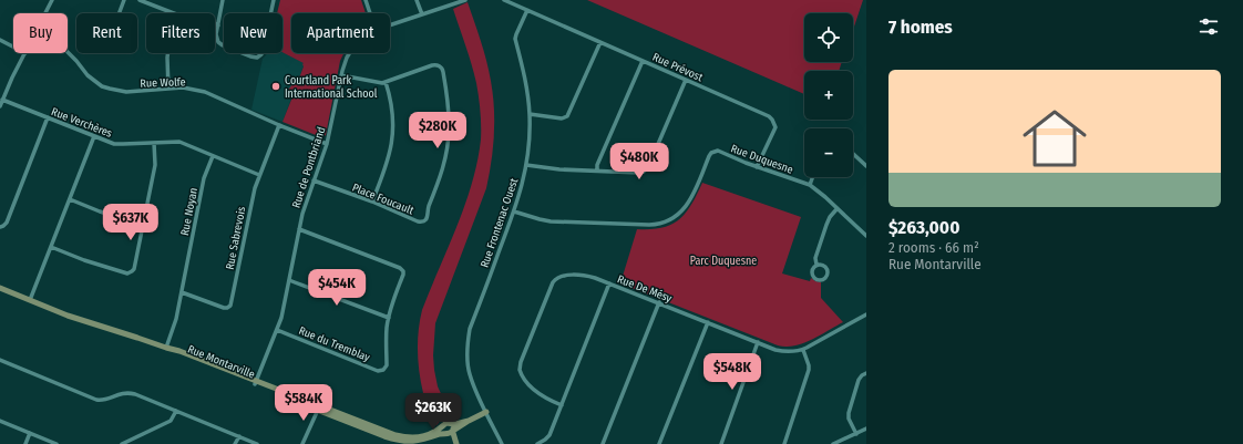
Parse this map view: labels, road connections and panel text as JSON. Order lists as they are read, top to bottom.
{
  "streets": {
    "street": [
      "Rue Prévost",
      "Rue Wolfe",
      "Rue Verchères",
      "Rue Duquesne",
      "Rue de Pontbriand",
      "Place Foucault",
      "Rue Noyan",
      "Rue Frontenac Ouest",
      "Rue Sabrevois",
      "Rue De Mésy",
      "Rue du Tremblay",
      "Rue Montarville"
    ]
  },
  "crossings": [
    ["Rue Prévost", "Rue Duquesne"],
    ["Rue Prévost", "Rue Frontenac Ouest"],
    ["Rue Wolfe", "Rue de Pontbriand"],
    ["Rue Wolfe", "Rue Sabrevois"],
    ["Rue Verchères", "Rue Noyan"],
    ["Rue Verchères", "Rue Sabrevois"],
    ["Rue Duquesne", "Rue Frontenac Ouest"],
    ["Rue de Pontbriand", "Place Foucault"],
    ["Rue de Pontbriand", "Rue du Tremblay"],
    ["Rue de Pontbriand", "Rue Montarville"],
    ["Rue Noyan", "Rue Sabrevois"],
    ["Rue Noyan", "Rue Montarville"],
    ["Rue Frontenac Ouest", "Rue Montarville"]
  ],
  "parks": ["Parc Duquesne"],
  "places": ["Courtland Park International School"],
  "page": {
    "heading": "7 homes",
    "map_buttons": ["+", "−"],
    "chip": [
      "Buy",
      "Rent",
      "Filters",
      "New",
      "Apartment"
    ],
    "list": [
      {
        "name": "$263,000",
        "note": "2 rooms · 66 m² · Rue Montarville"
      }
    ],
    "price": [
      "$280K",
      "$480K",
      "$637K",
      "$454K",
      "$548K",
      "$584K",
      "$263K"
    ]
  }
}
